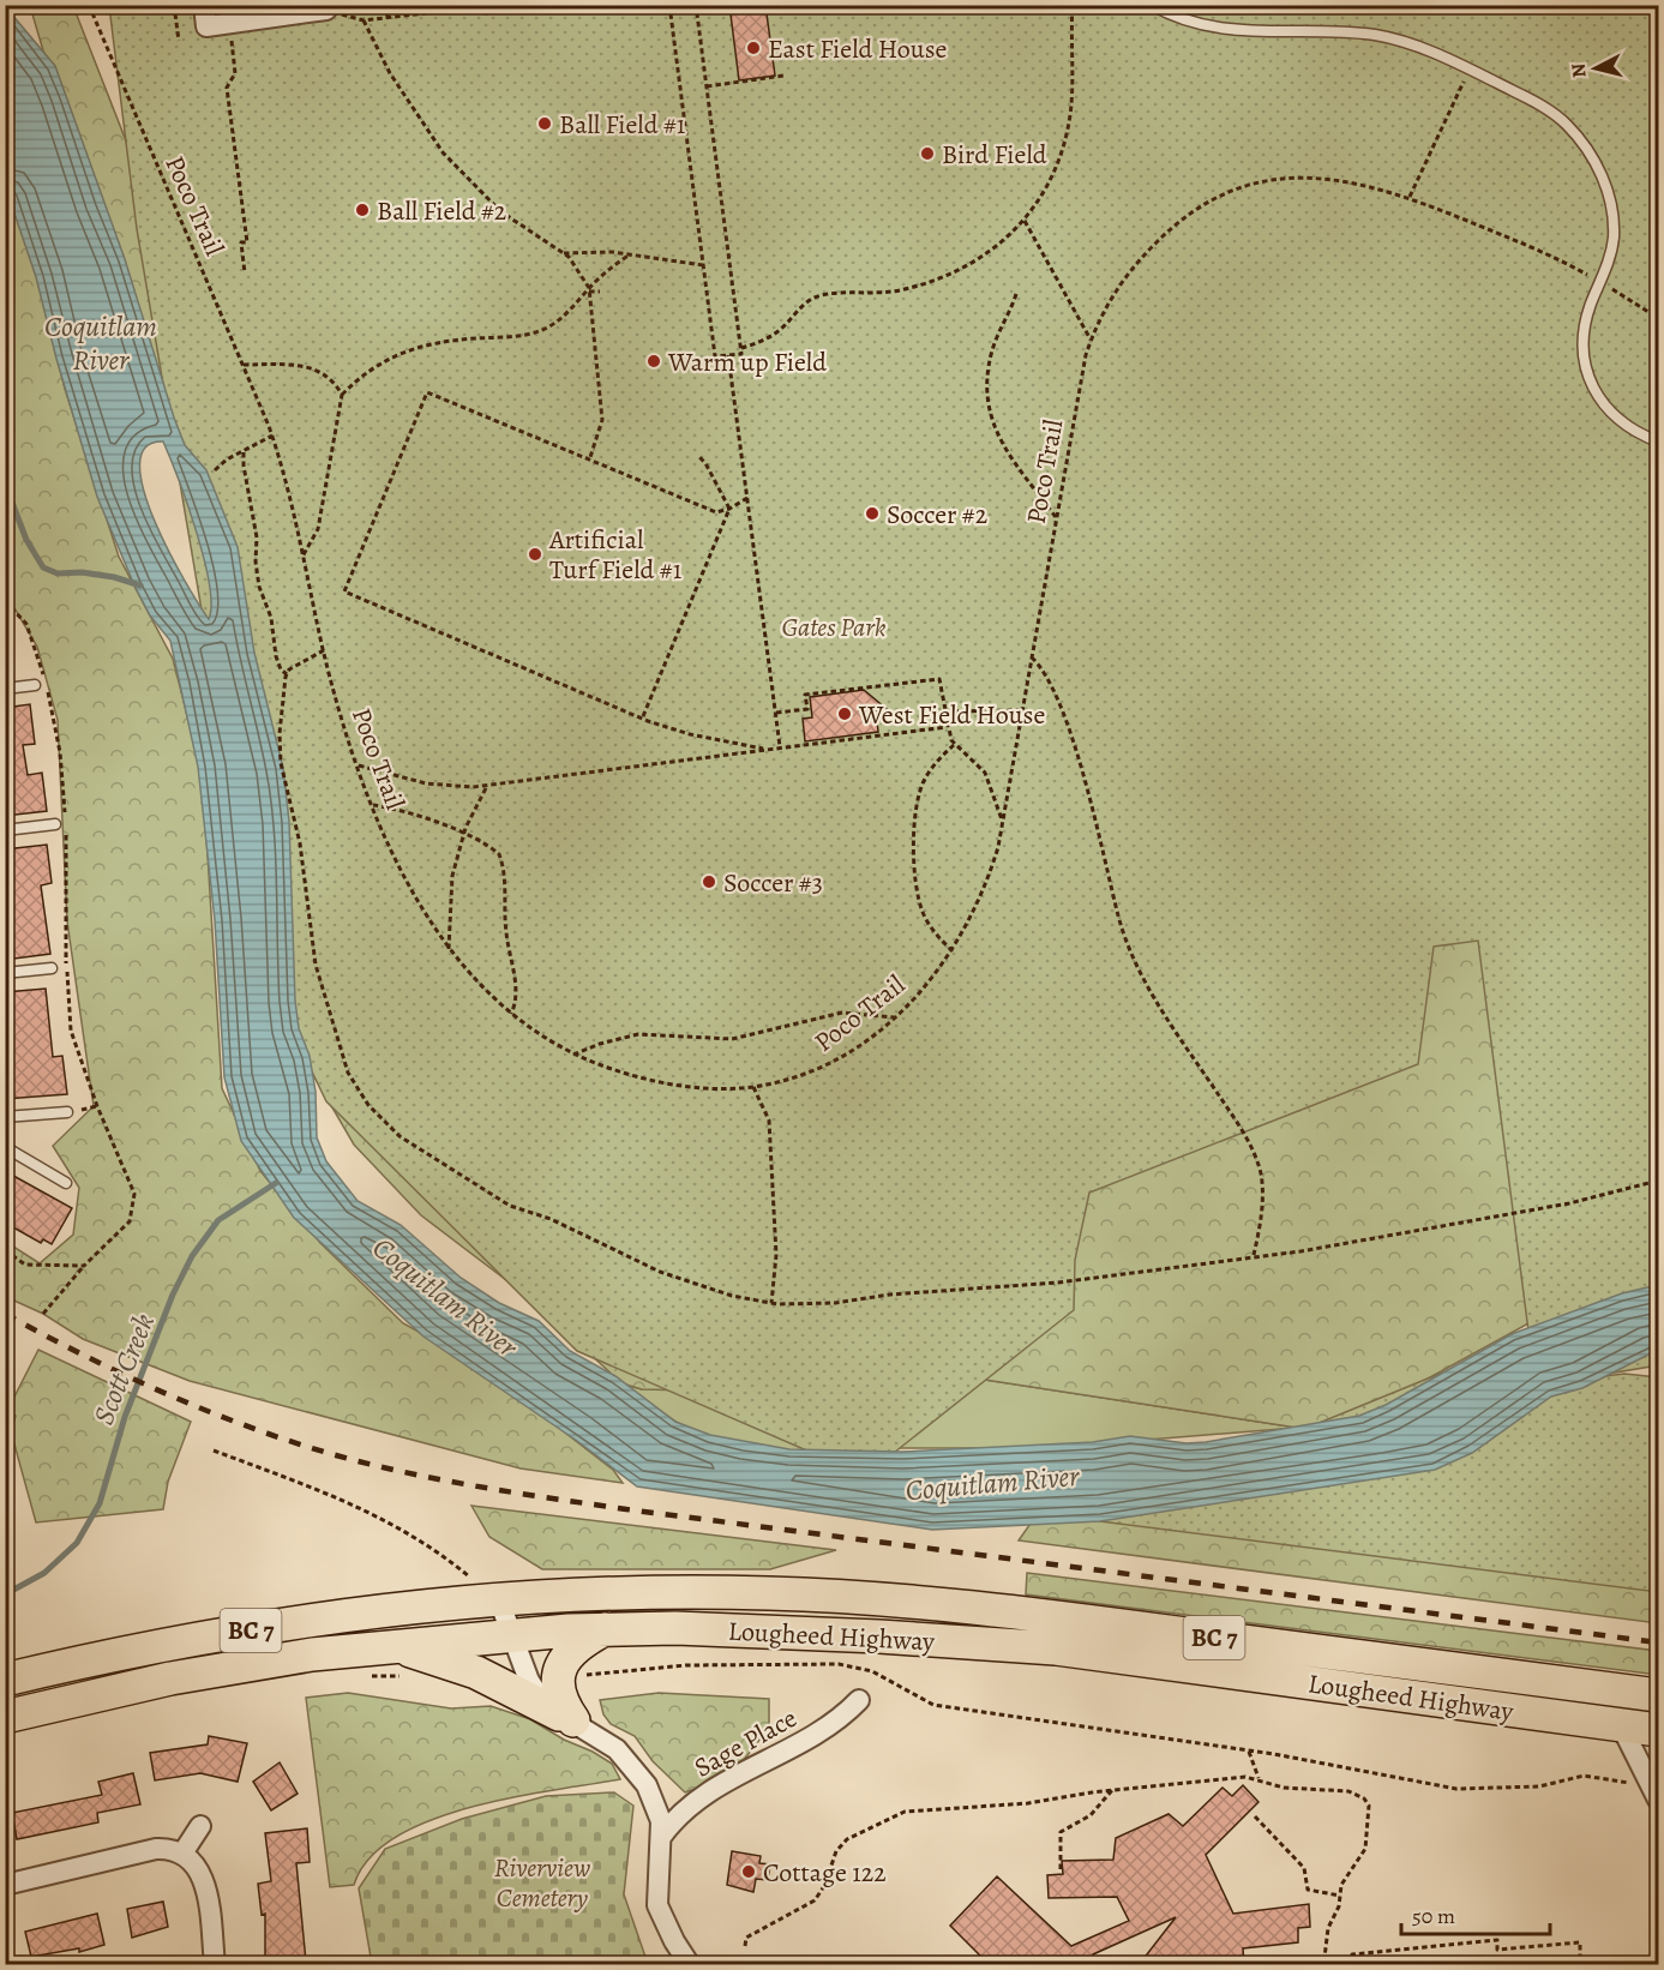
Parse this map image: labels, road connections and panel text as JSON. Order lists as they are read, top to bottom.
{
  "streets": {
    "main road": ["BC 7", "Lougheed Highway"],
    "street": ["Sage Place"],
    "path": ["Poco Trail"]
  },
  "water": ["Coquitlam River", "Scott Creek"],
  "parks": ["Gates Park", "Riverview Cemetery"],
  "places": [
    "East Field House",
    "Ball Field #1",
    "Bird Field",
    "Ball Field #2",
    "Warm up Field",
    "Soccer #2",
    "Artificial Turf Field #1",
    "West Field House",
    "Soccer #3",
    "Cottage 122"
  ],
  "scale_bar": "50 m",
  "north": "left"
}
